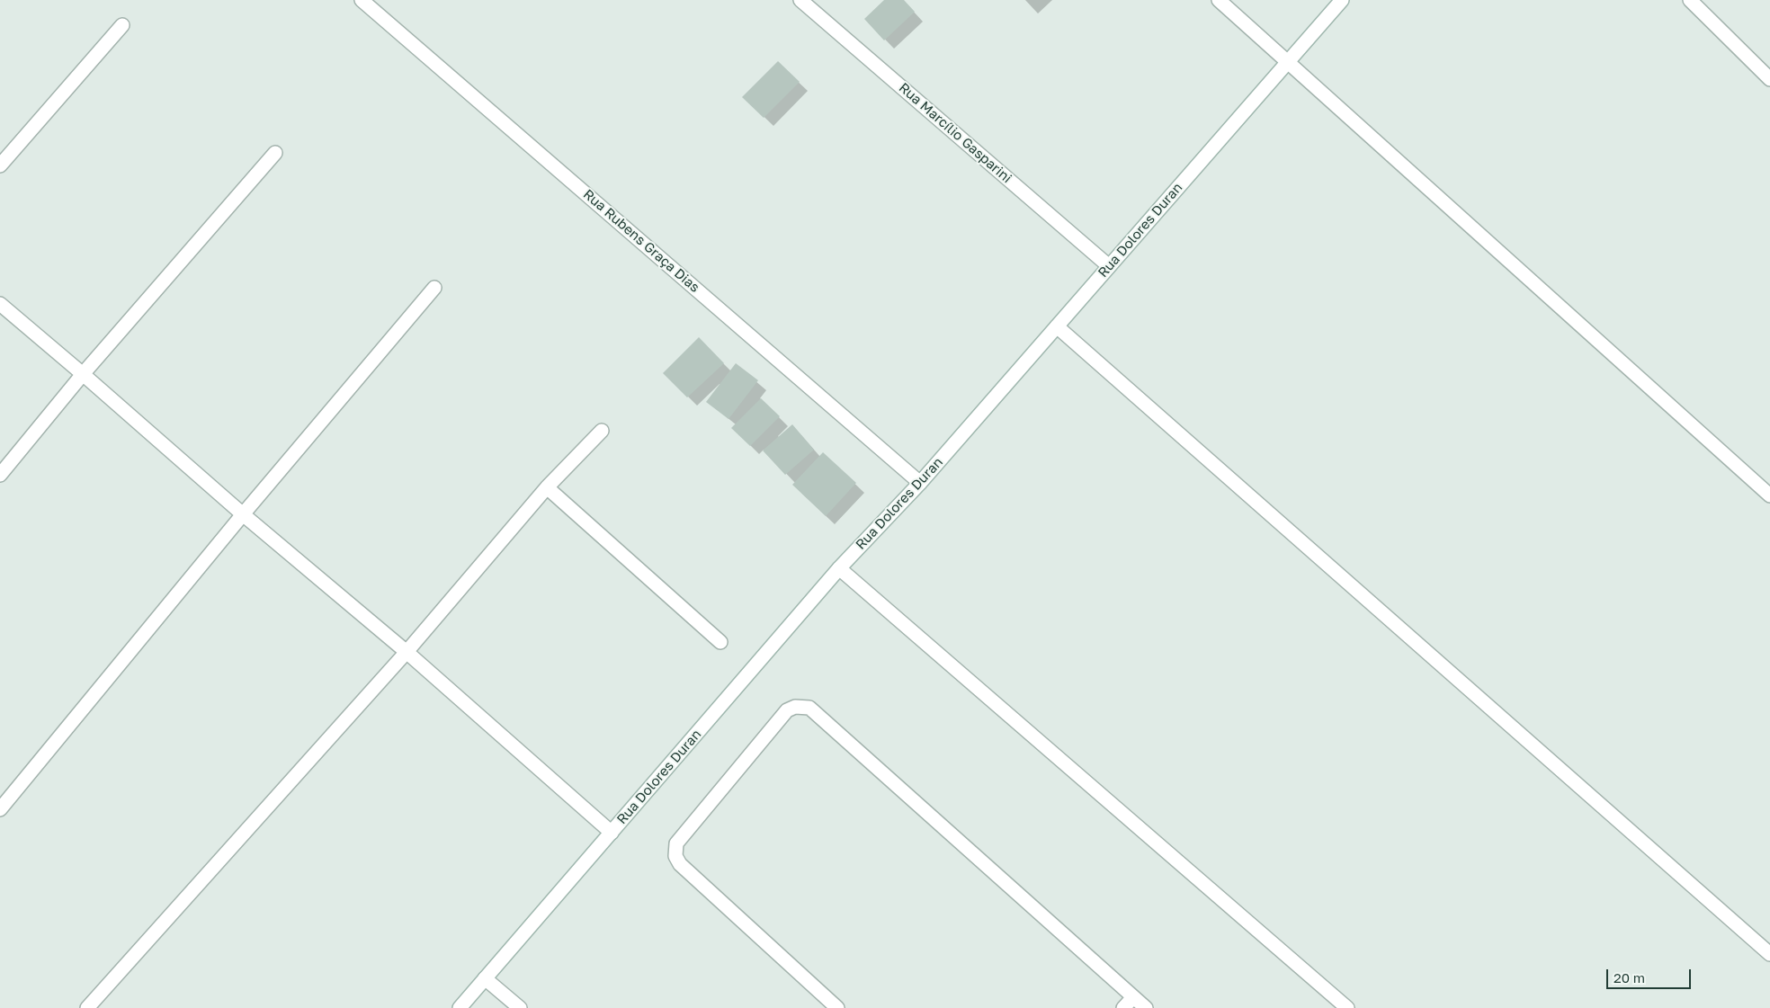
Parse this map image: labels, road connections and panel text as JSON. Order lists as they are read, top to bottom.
{
  "streets": {
    "street": ["Rua Marcílio Gasparini", "Rua Dolores Duran", "Rua Rubens Graça Dias"]
  },
  "crossings": [
    ["Rua Marcílio Gasparini", "Rua Dolores Duran"],
    ["Rua Dolores Duran", "Rua Rubens Graça Dias"]
  ],
  "scale_bar": "20 m"
}
